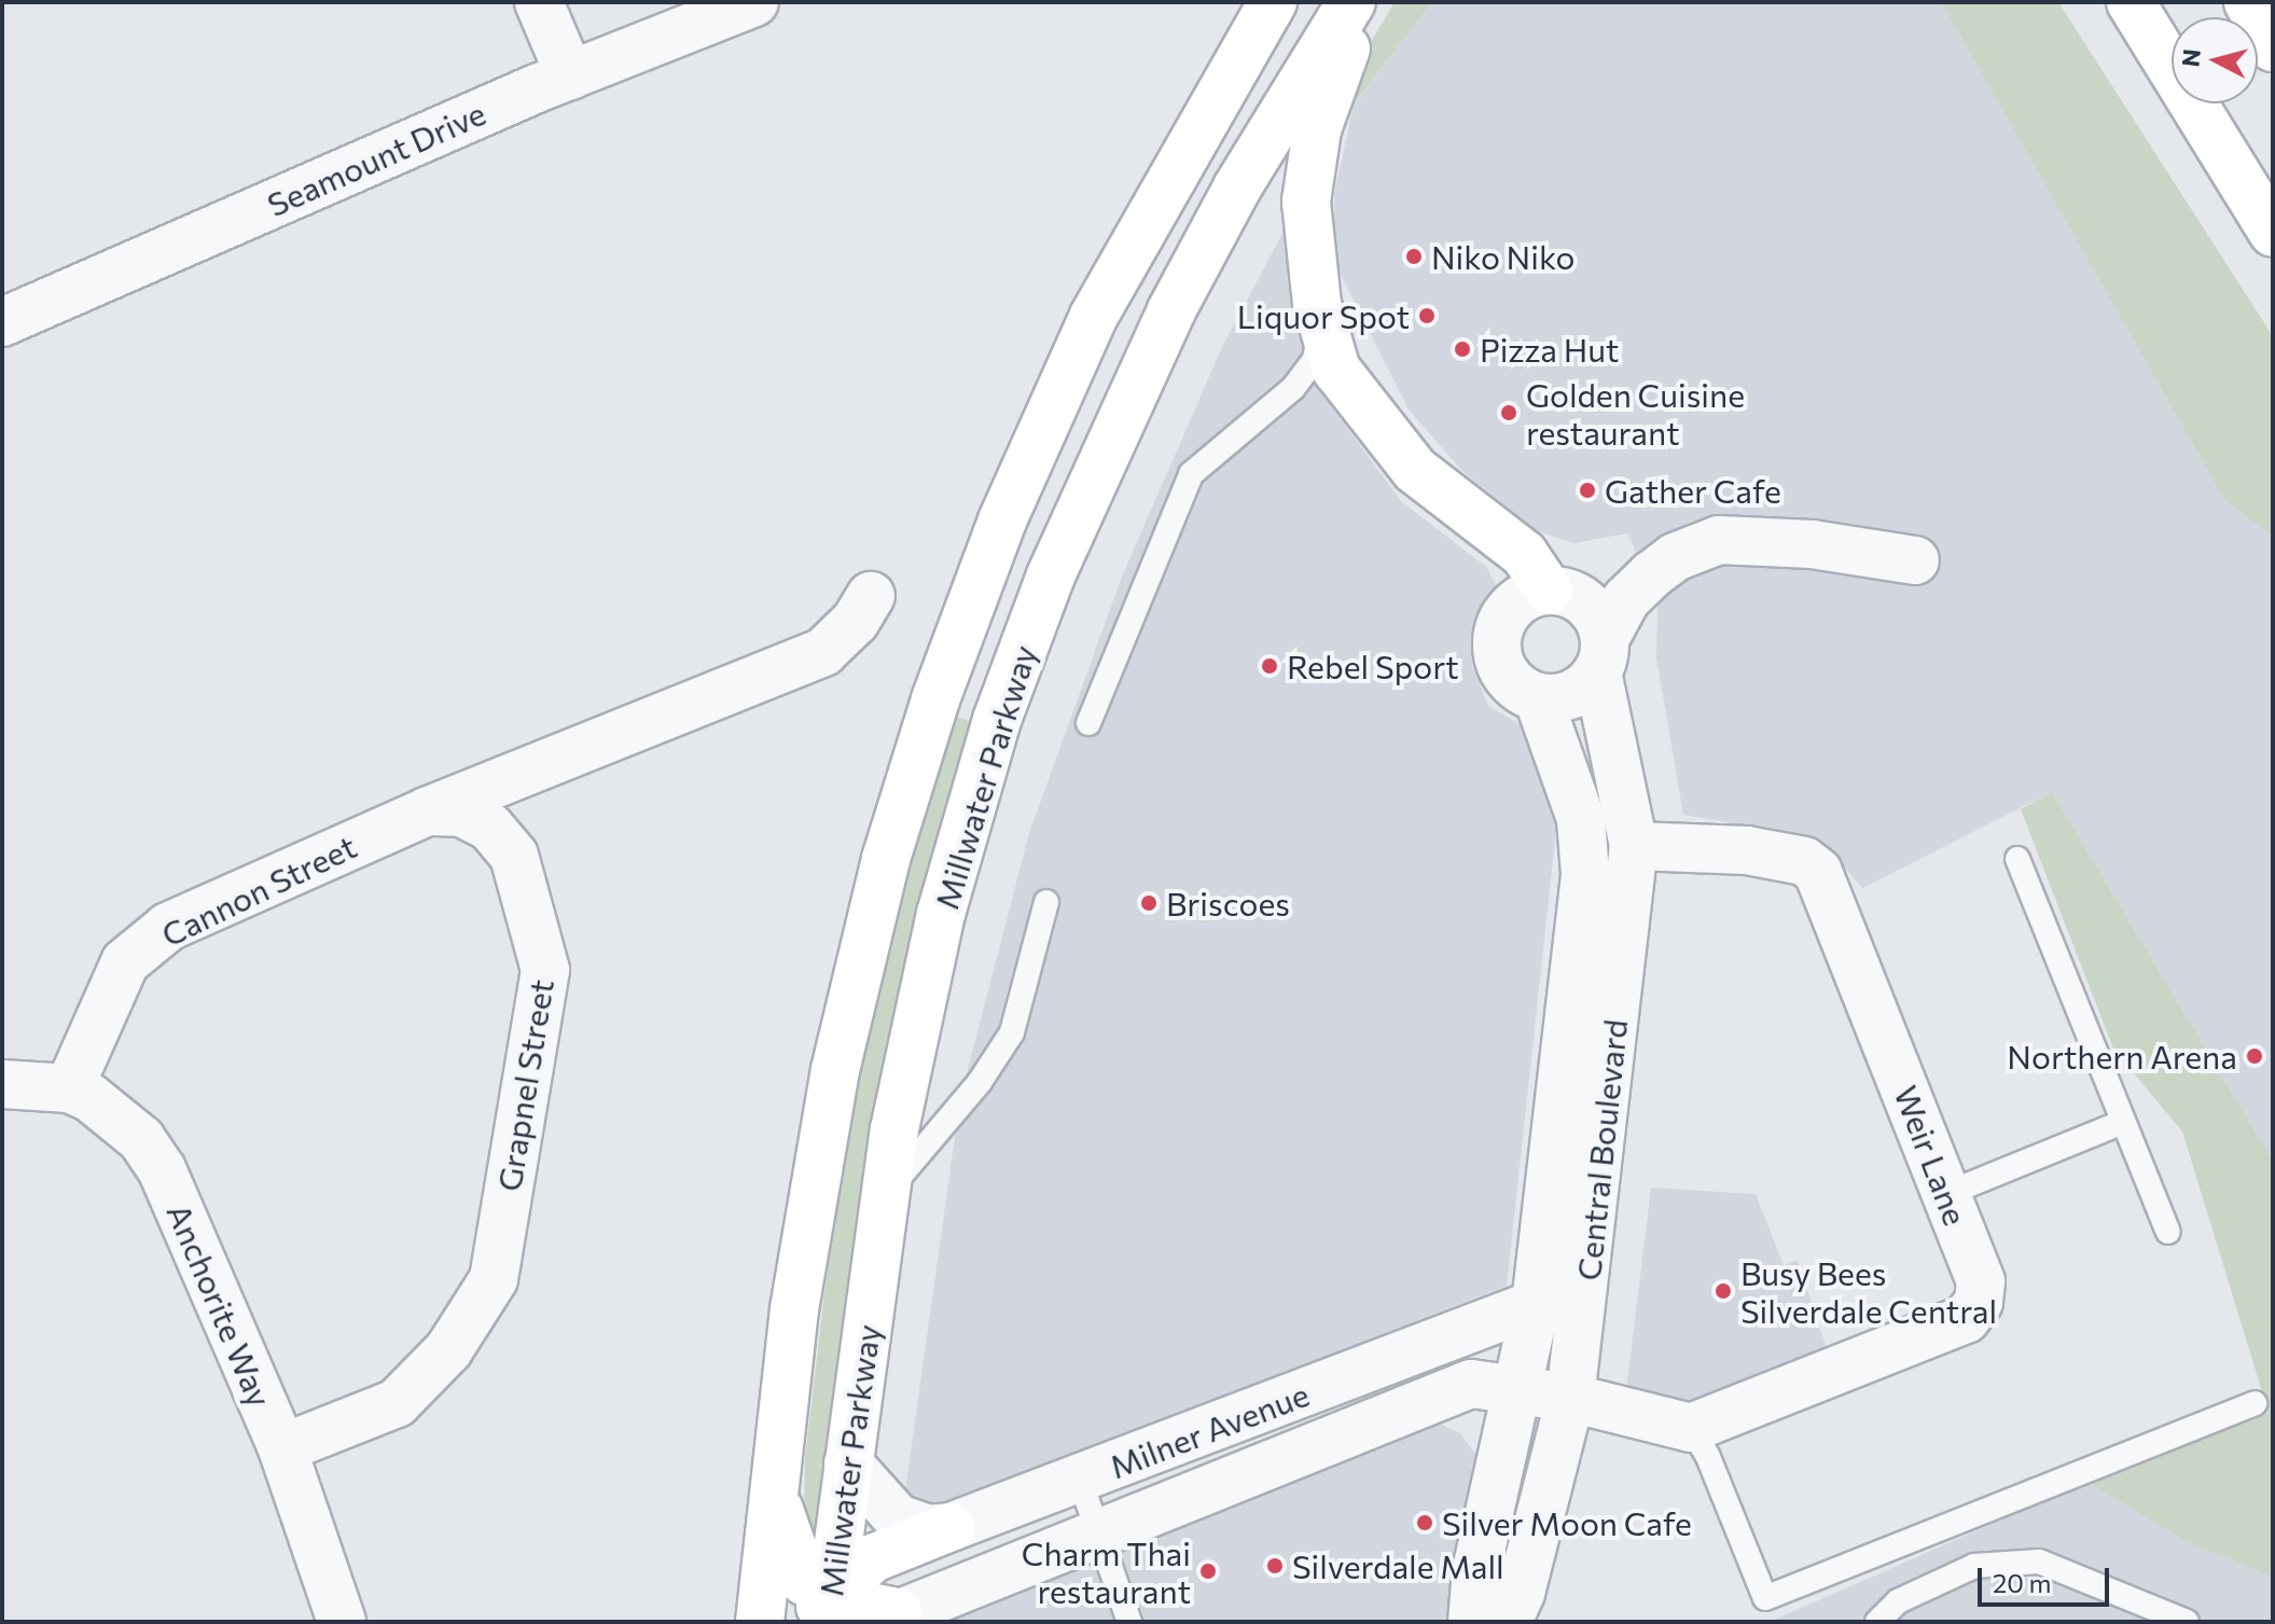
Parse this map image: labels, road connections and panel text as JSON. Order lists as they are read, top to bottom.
{
  "streets": {
    "main road": ["Millwater Parkway"],
    "street": [
      "Seamount Drive",
      "Cannon Street",
      "Grapnel Street",
      "Central Boulevard",
      "Weir Lane",
      "Anchorite Way",
      "Milner Avenue"
    ]
  },
  "crossings": [
    ["Millwater Parkway", "Milner Avenue"],
    ["Cannon Street", "Grapnel Street"],
    ["Cannon Street", "Anchorite Way"],
    ["Grapnel Street", "Anchorite Way"],
    ["Central Boulevard", "Weir Lane"],
    ["Central Boulevard", "Milner Avenue"]
  ],
  "places": [
    "Niko Niko",
    "Liquor Spot",
    "Pizza Hut",
    "Golden Cuisine restaurant",
    "Gather Cafe",
    "Rebel Sport",
    "Briscoes",
    "Northern Arena",
    "Busy Bees Silverdale Central",
    "Silver Moon Cafe",
    "Silverdale Mall",
    "Charm Thai restaurant"
  ],
  "scale_bar": "20 m",
  "north": "left"
}
